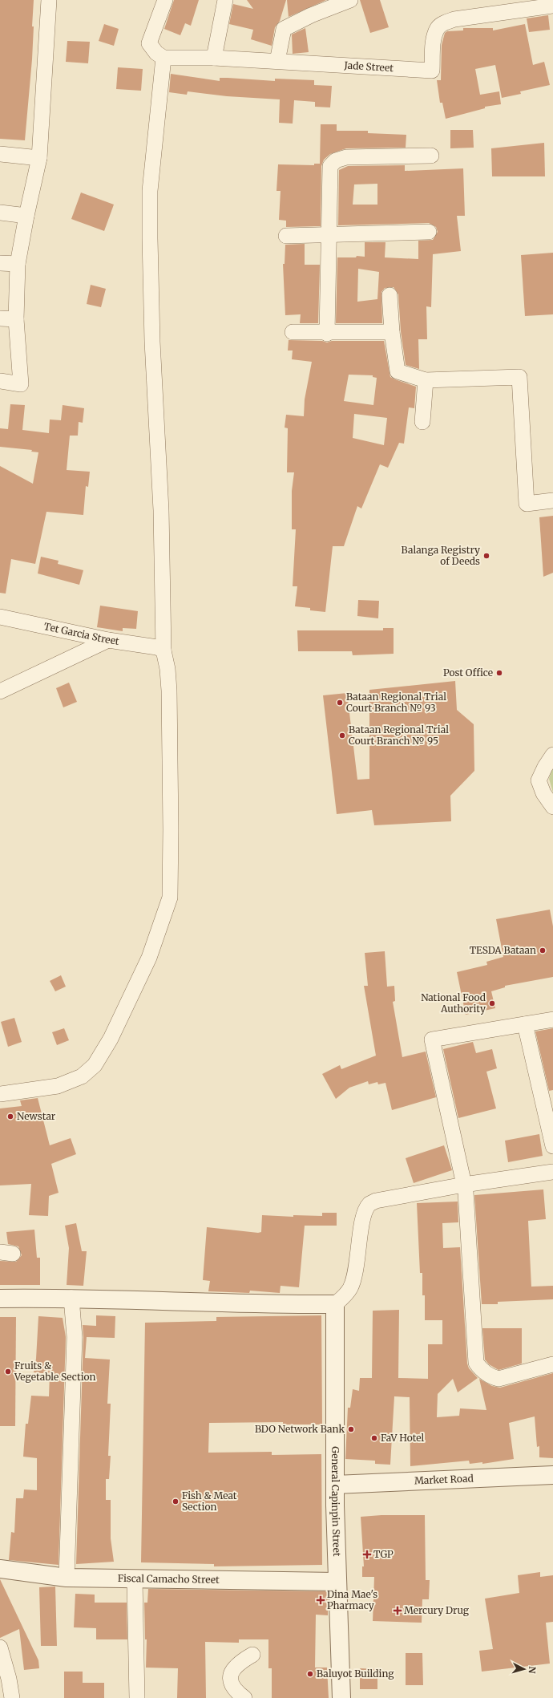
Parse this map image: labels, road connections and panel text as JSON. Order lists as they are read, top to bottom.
{
  "streets": {
    "street": [
      "Jade Street",
      "Tet Garcia Street",
      "Market Road",
      "General Capinpin Street",
      "Fiscal Camacho Street"
    ]
  },
  "crossings": [
    ["Market Road", "General Capinpin Street"],
    ["General Capinpin Street", "Fiscal Camacho Street"]
  ],
  "places": {
    "other": [
      "Balanga Registry of Deeds",
      "Post Office",
      "Bataan Regional Trial Court Branch № 93",
      "Bataan Regional Trial Court Branch № 95",
      "TESDA Bataan",
      "National Food Authority",
      "Newstar",
      "Fruits & Vegetable Section",
      "BDO Network Bank",
      "FaV Hotel",
      "Fish & Meat Section",
      "Baluyot Building"
    ],
    "health": ["TGP", "Dina Mae's Pharmacy", "Mercury Drug"]
  },
  "north": "right"
}
